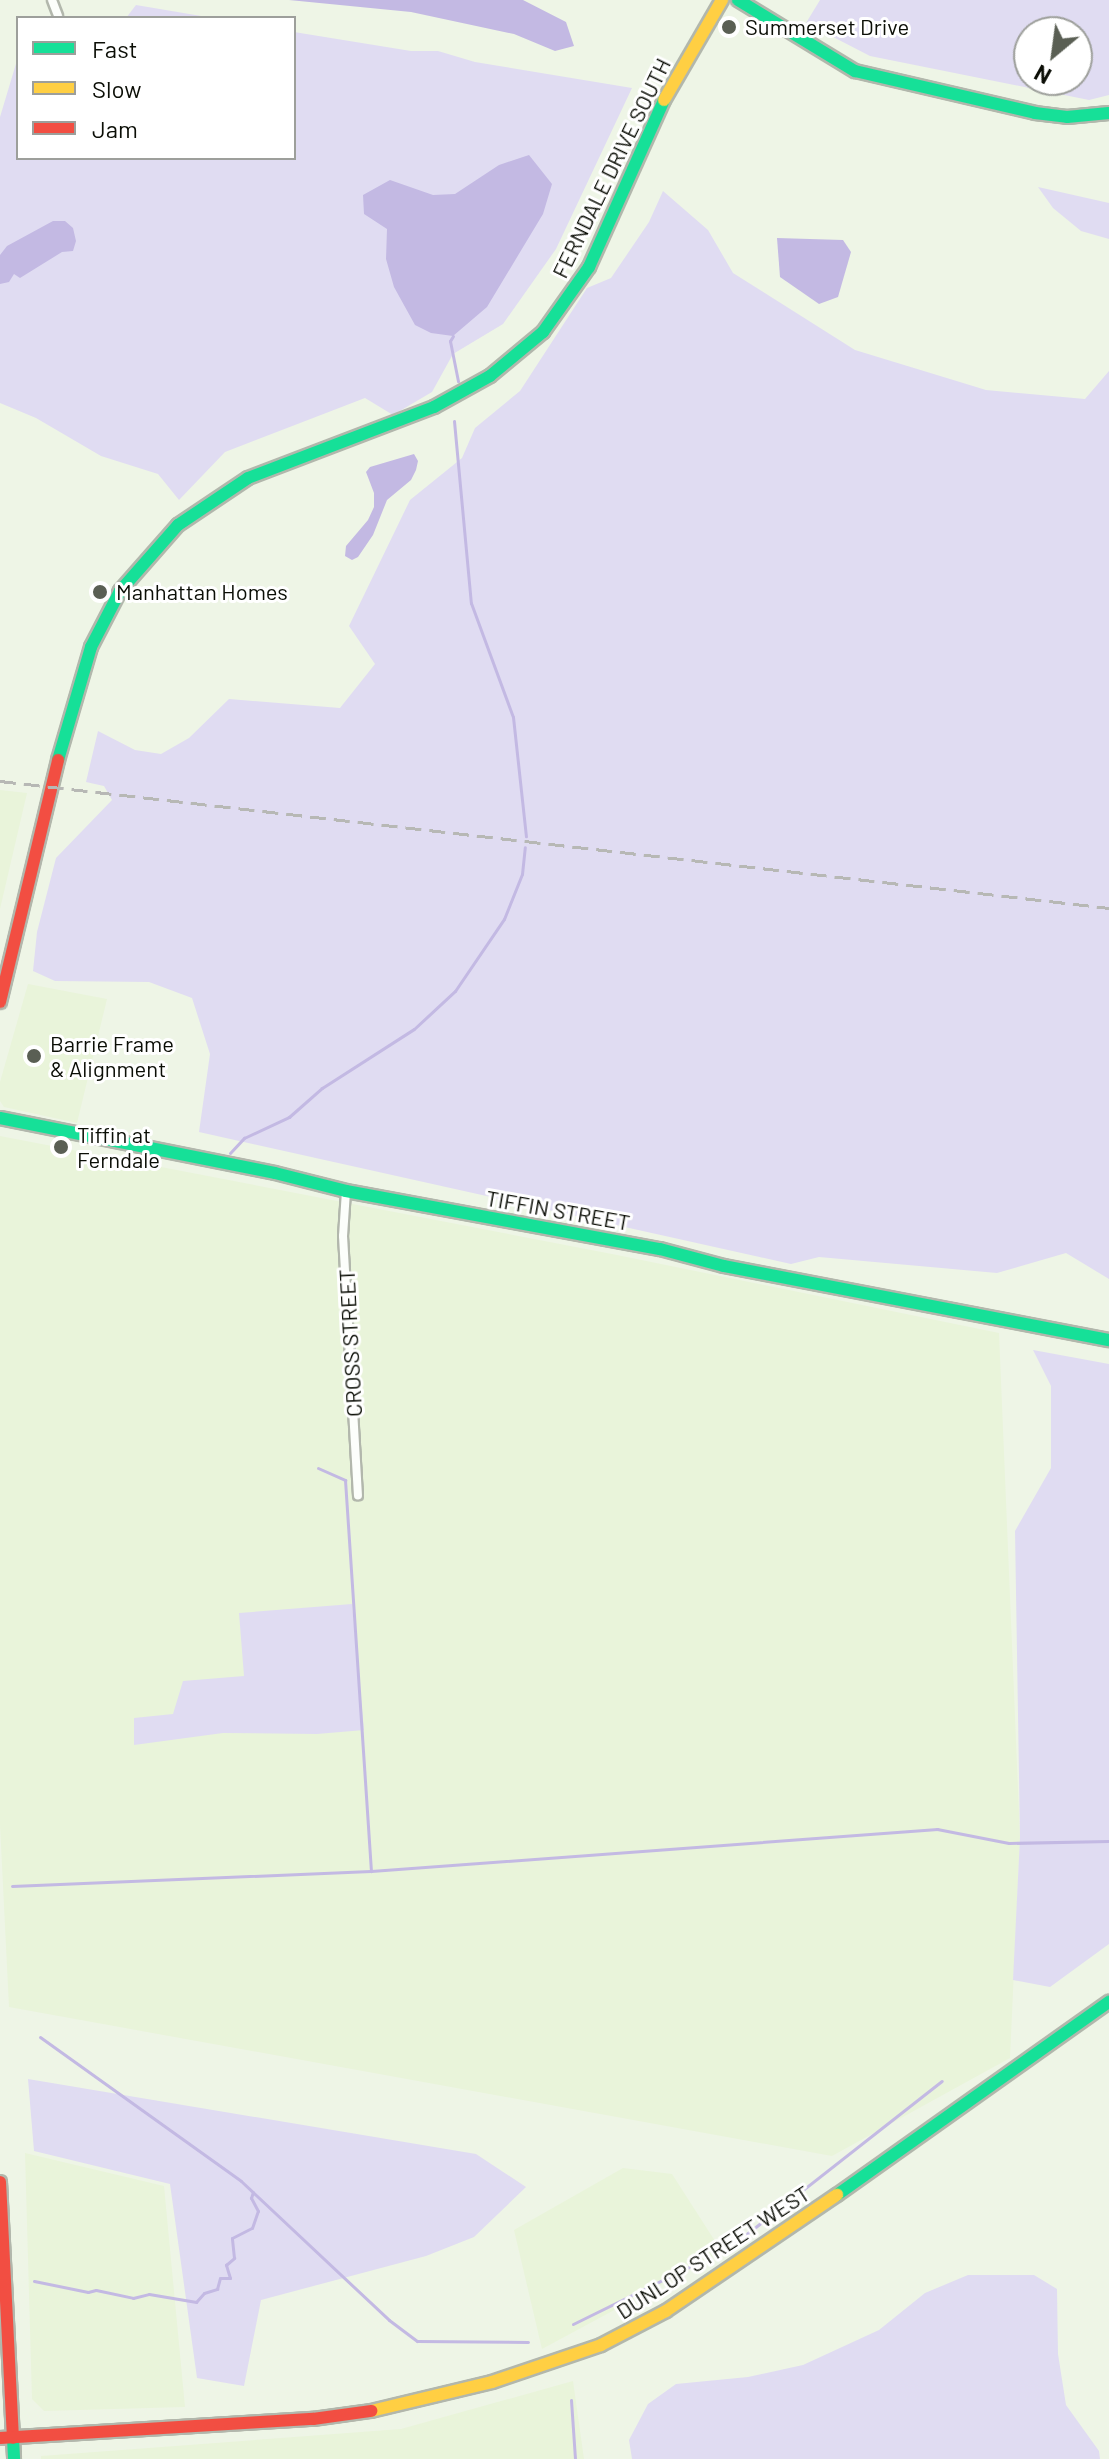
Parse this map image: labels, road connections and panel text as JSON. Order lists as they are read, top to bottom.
{
  "streets": {
    "main road": ["FERNDALE DRIVE SOUTH", "TIFFIN STREET", "DUNLOP STREET WEST"],
    "street": ["CROSS STREET"]
  },
  "crossings": [
    ["TIFFIN STREET", "CROSS STREET"]
  ],
  "places": [
    "Summerset Drive",
    "Manhattan Homes",
    "Barrie Frame & Alignment",
    "Tiffin at Ferndale"
  ],
  "legend": ["Fast", "Slow", "Jam"],
  "north": "bottom left"
}
